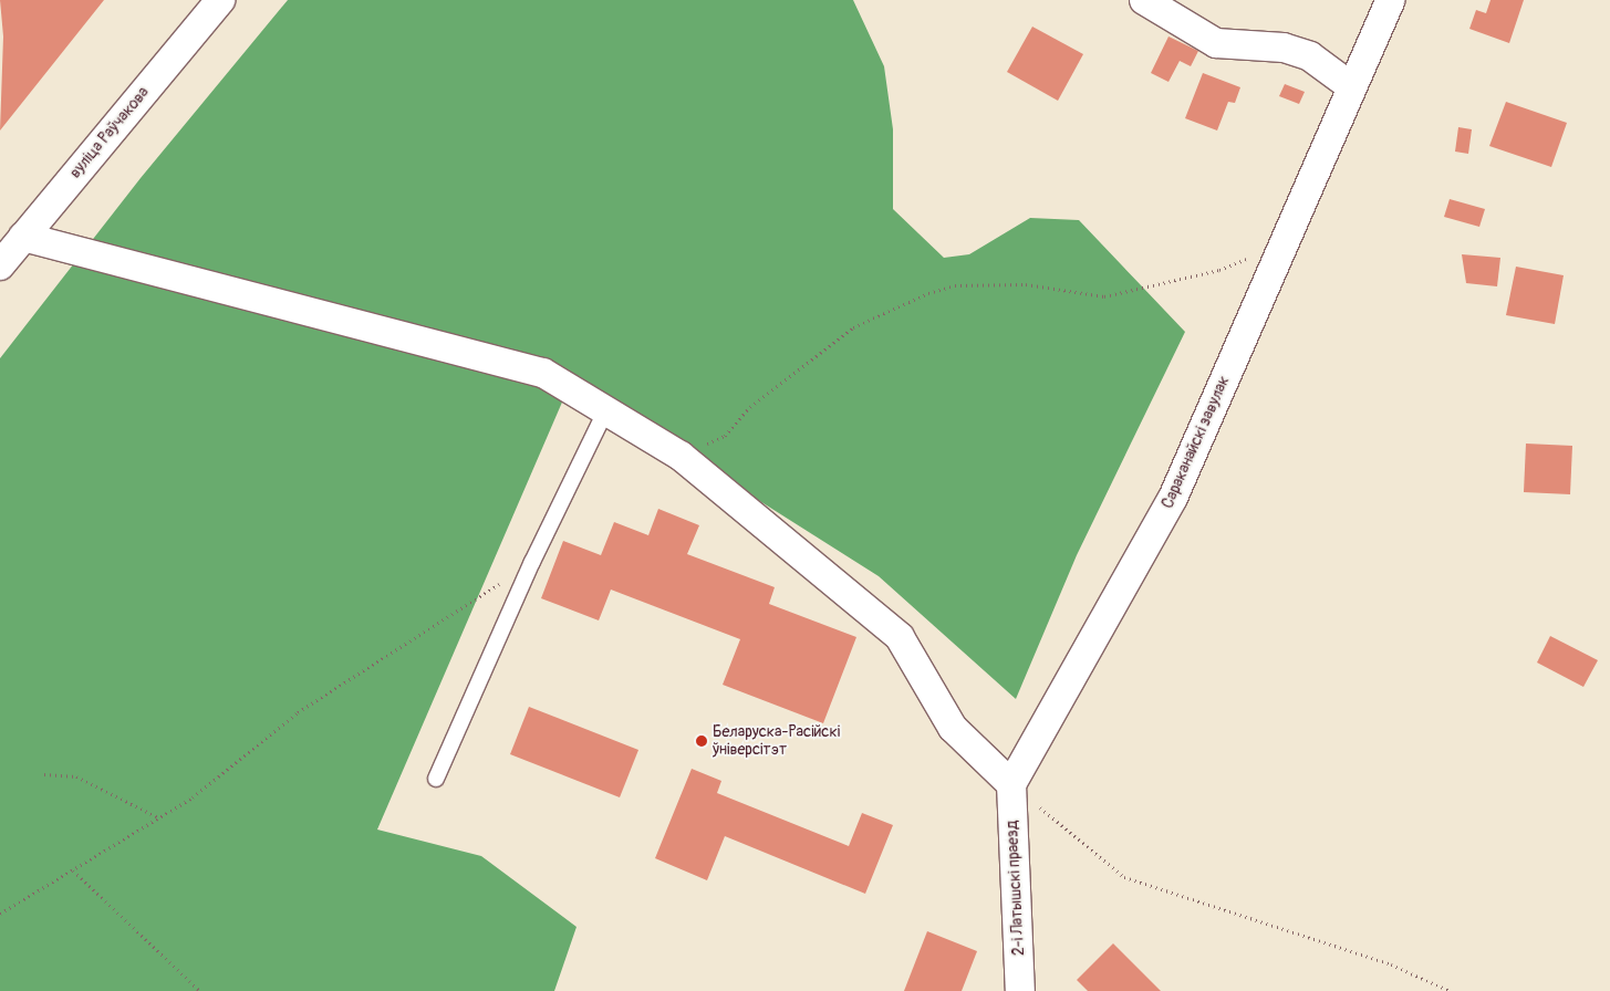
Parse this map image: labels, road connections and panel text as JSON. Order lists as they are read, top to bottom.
{
  "streets": {
    "street": ["вуліца Раўчакова", "Сараканайскі завулак", "2-і Латышскі праезд"]
  },
  "crossings": [
    ["Сараканайскі завулак", "2-і Латышскі праезд"]
  ],
  "places": ["Беларуска-Расійскі ўніверсітэт"]
}
